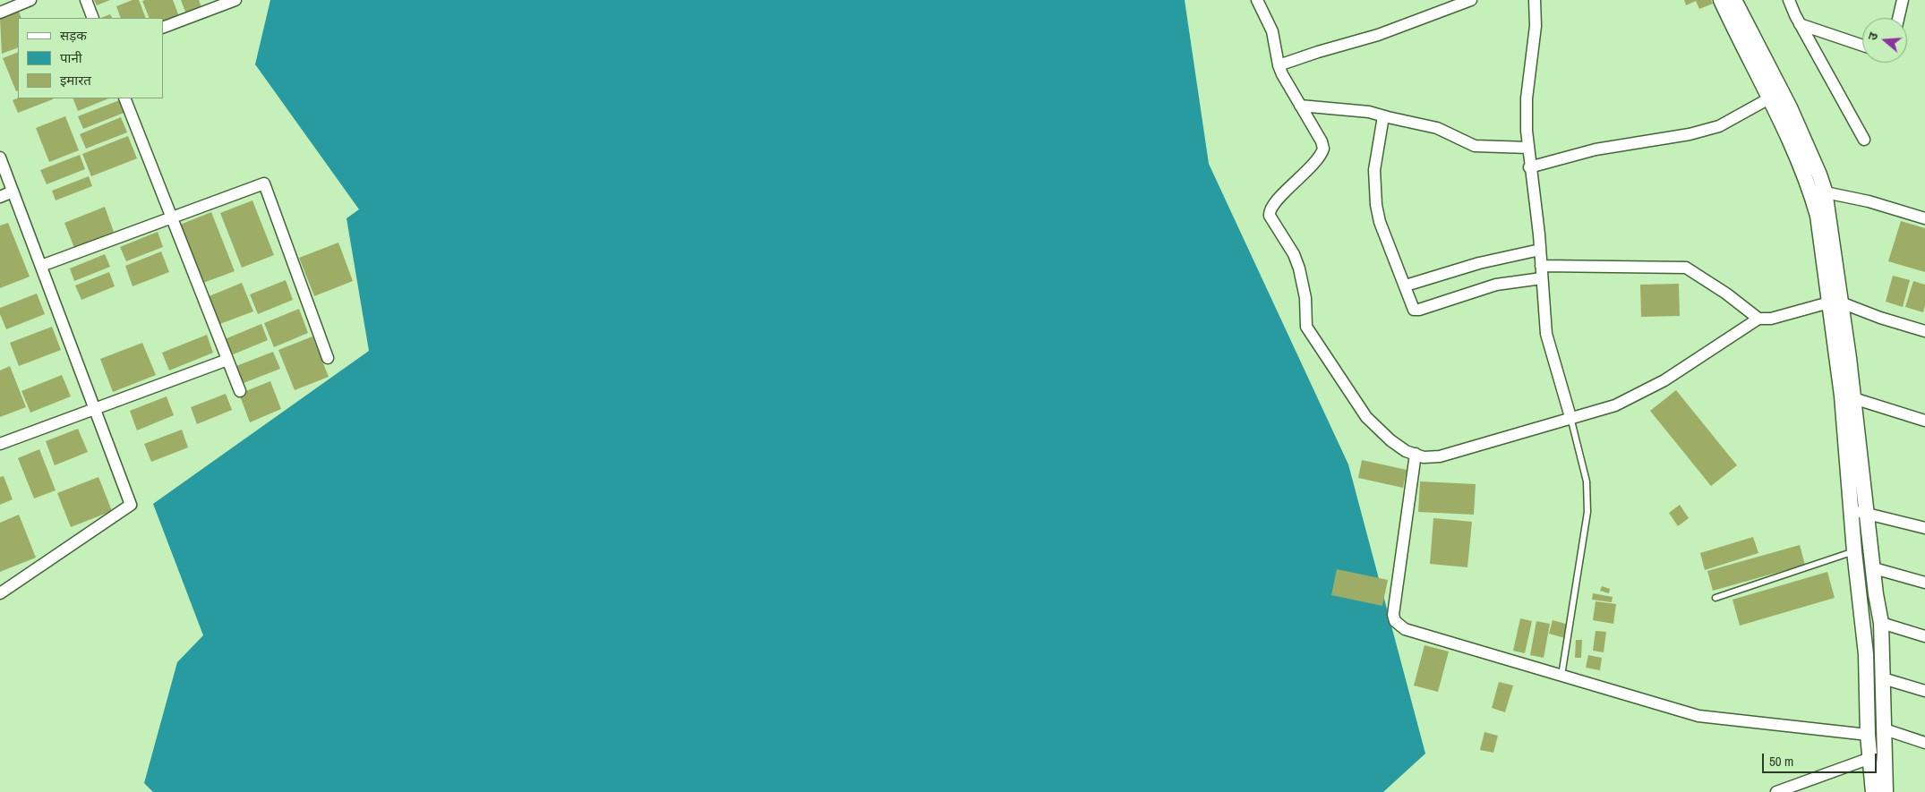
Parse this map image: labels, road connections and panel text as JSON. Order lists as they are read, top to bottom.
{
  "legend": ["सड़क", "पानी", "इमारत"],
  "scale_bar": "50 m",
  "north": "left"
}
